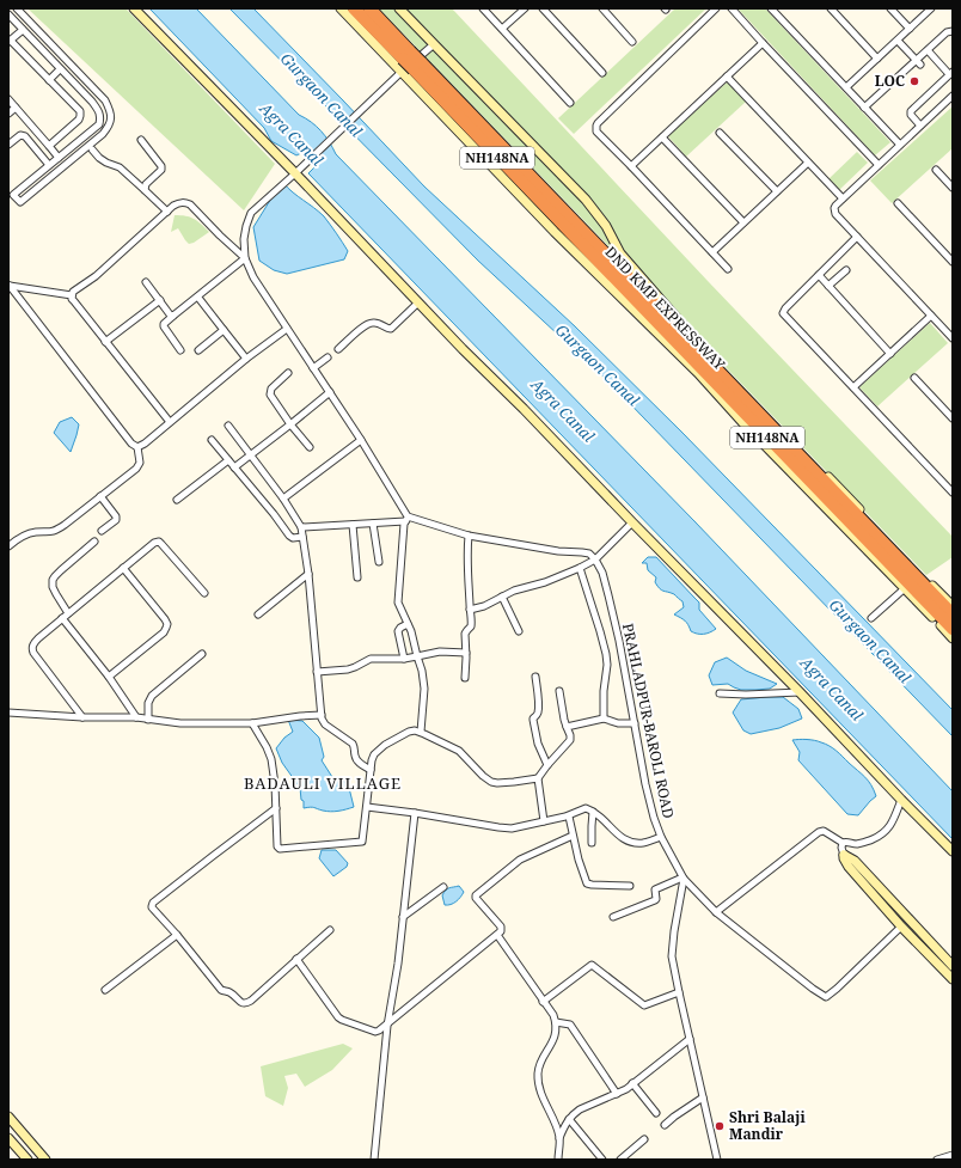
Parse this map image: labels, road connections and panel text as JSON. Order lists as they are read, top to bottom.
{
  "streets": {
    "highway": ["NH148NA", "DND KMP EXPRESSWAY"],
    "street": ["PRAHLADPUR-BAROLI ROAD"]
  },
  "districts": ["BADAULI VILLAGE"],
  "water": ["Gurgaon Canal", "Agra Canal"],
  "places": ["LOC", "Shri Balaji Mandir"]
}
